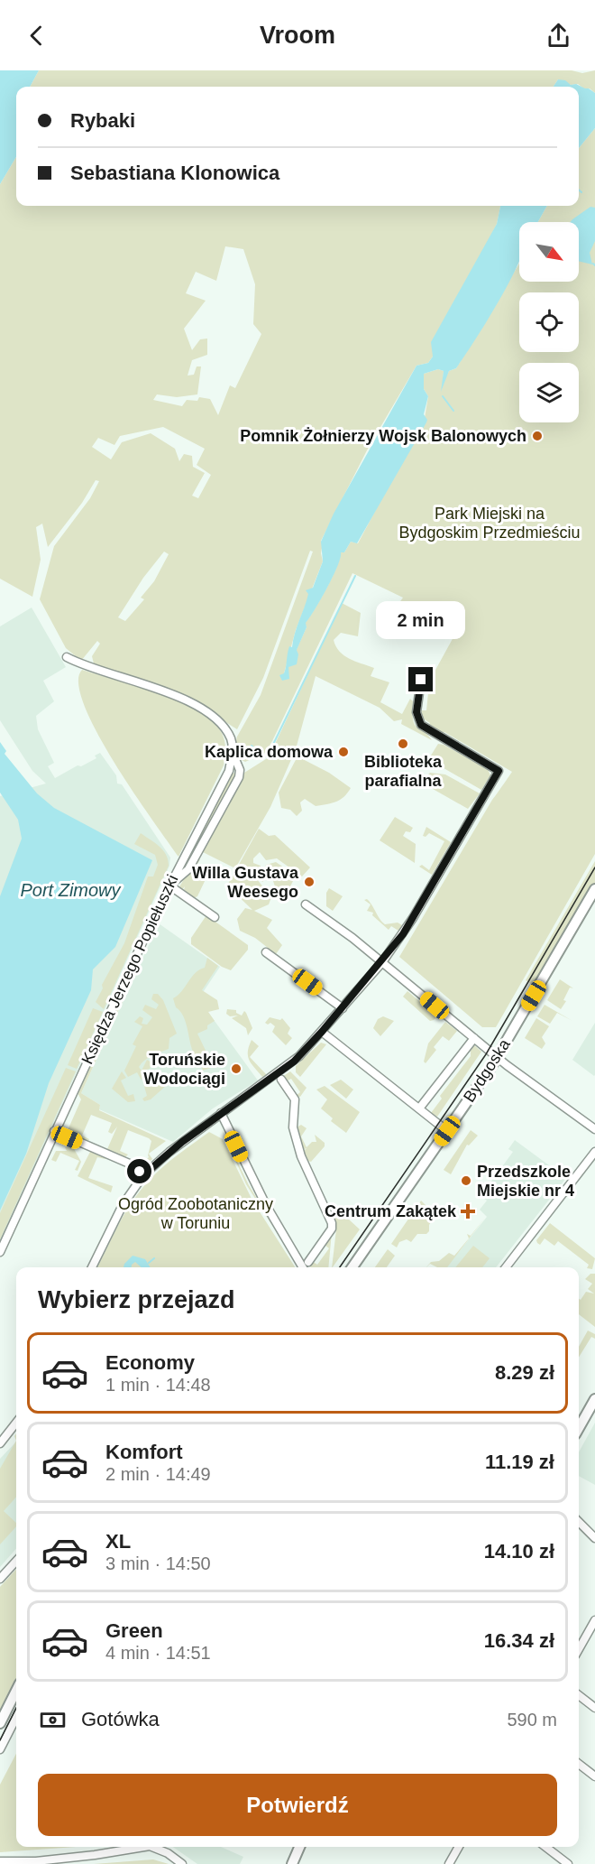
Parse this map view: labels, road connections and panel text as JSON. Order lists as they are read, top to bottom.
{
  "streets": {
    "street": ["Księdza Jerzego Popiełuszki", "Bydgoska"]
  },
  "water": ["Port Zimowy"],
  "parks": ["Park Miejski na Bydgoskim Przedmieściu", "Ogród Zoobotaniczny w Toruniu"],
  "places": {
    "other": [
      "Pomnik Żołnierzy Wojsk Balonowych",
      "Biblioteka parafialna",
      "Kaplica domowa",
      "Willa Gustava Weesego",
      "Toruńskie Wodociągi",
      "Przedszkole Miejskie nr 4"
    ],
    "health": ["Centrum Zakątek"]
  },
  "north": "bottom right",
  "page": {
    "header": "Vroom",
    "banner": ["Rybaki", "Sebastiana Klonowica"],
    "bubble": "2 min",
    "heading": "Wybierz przejazd",
    "list": [
      {
        "name": "Economy",
        "note": "1 min · 14:48",
        "value": "8.29 zł"
      },
      {
        "name": "Komfort",
        "note": "2 min · 14:49",
        "value": "11.19 zł"
      },
      {
        "name": "XL",
        "note": "3 min · 14:50",
        "value": "14.10 zł"
      },
      {
        "name": "Green",
        "note": "4 min · 14:51",
        "value": "16.34 zł"
      }
    ],
    "pay": ["Gotówka", "590 m"],
    "buttons": "Potwierdź"
  }
}
